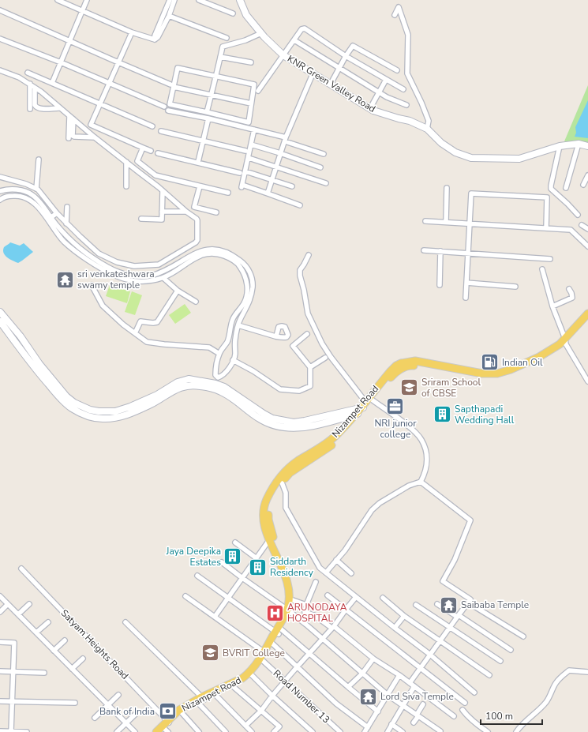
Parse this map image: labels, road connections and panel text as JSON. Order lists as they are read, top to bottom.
{
  "streets": {
    "main road": ["Nizampet Road"],
    "street": ["KNR Green Valley Road", "Satyam Heights Road", "Road Number 13"]
  },
  "crossings": [
    ["Nizampet Road", "Satyam Heights Road"],
    ["Nizampet Road", "Road Number 13"]
  ],
  "places": {
    "temple": ["sri venkateshwara swamy temple", "Saibaba Temple", "Lord Siva Temple"],
    "fuel station": ["Indian Oil"],
    "school or university": ["Sriram School of CBSE", "BVRIT College"],
    "office": ["NRI junior college"],
    "building": ["Sapthapadi Wedding Hall", "Jaya Deepika Estates", "Siddarth Residency"],
    "hospital": ["ARUNODAYA HOSPITAL"],
    "bank": ["Bank of India"]
  },
  "scale_bar": "100 m"
}
